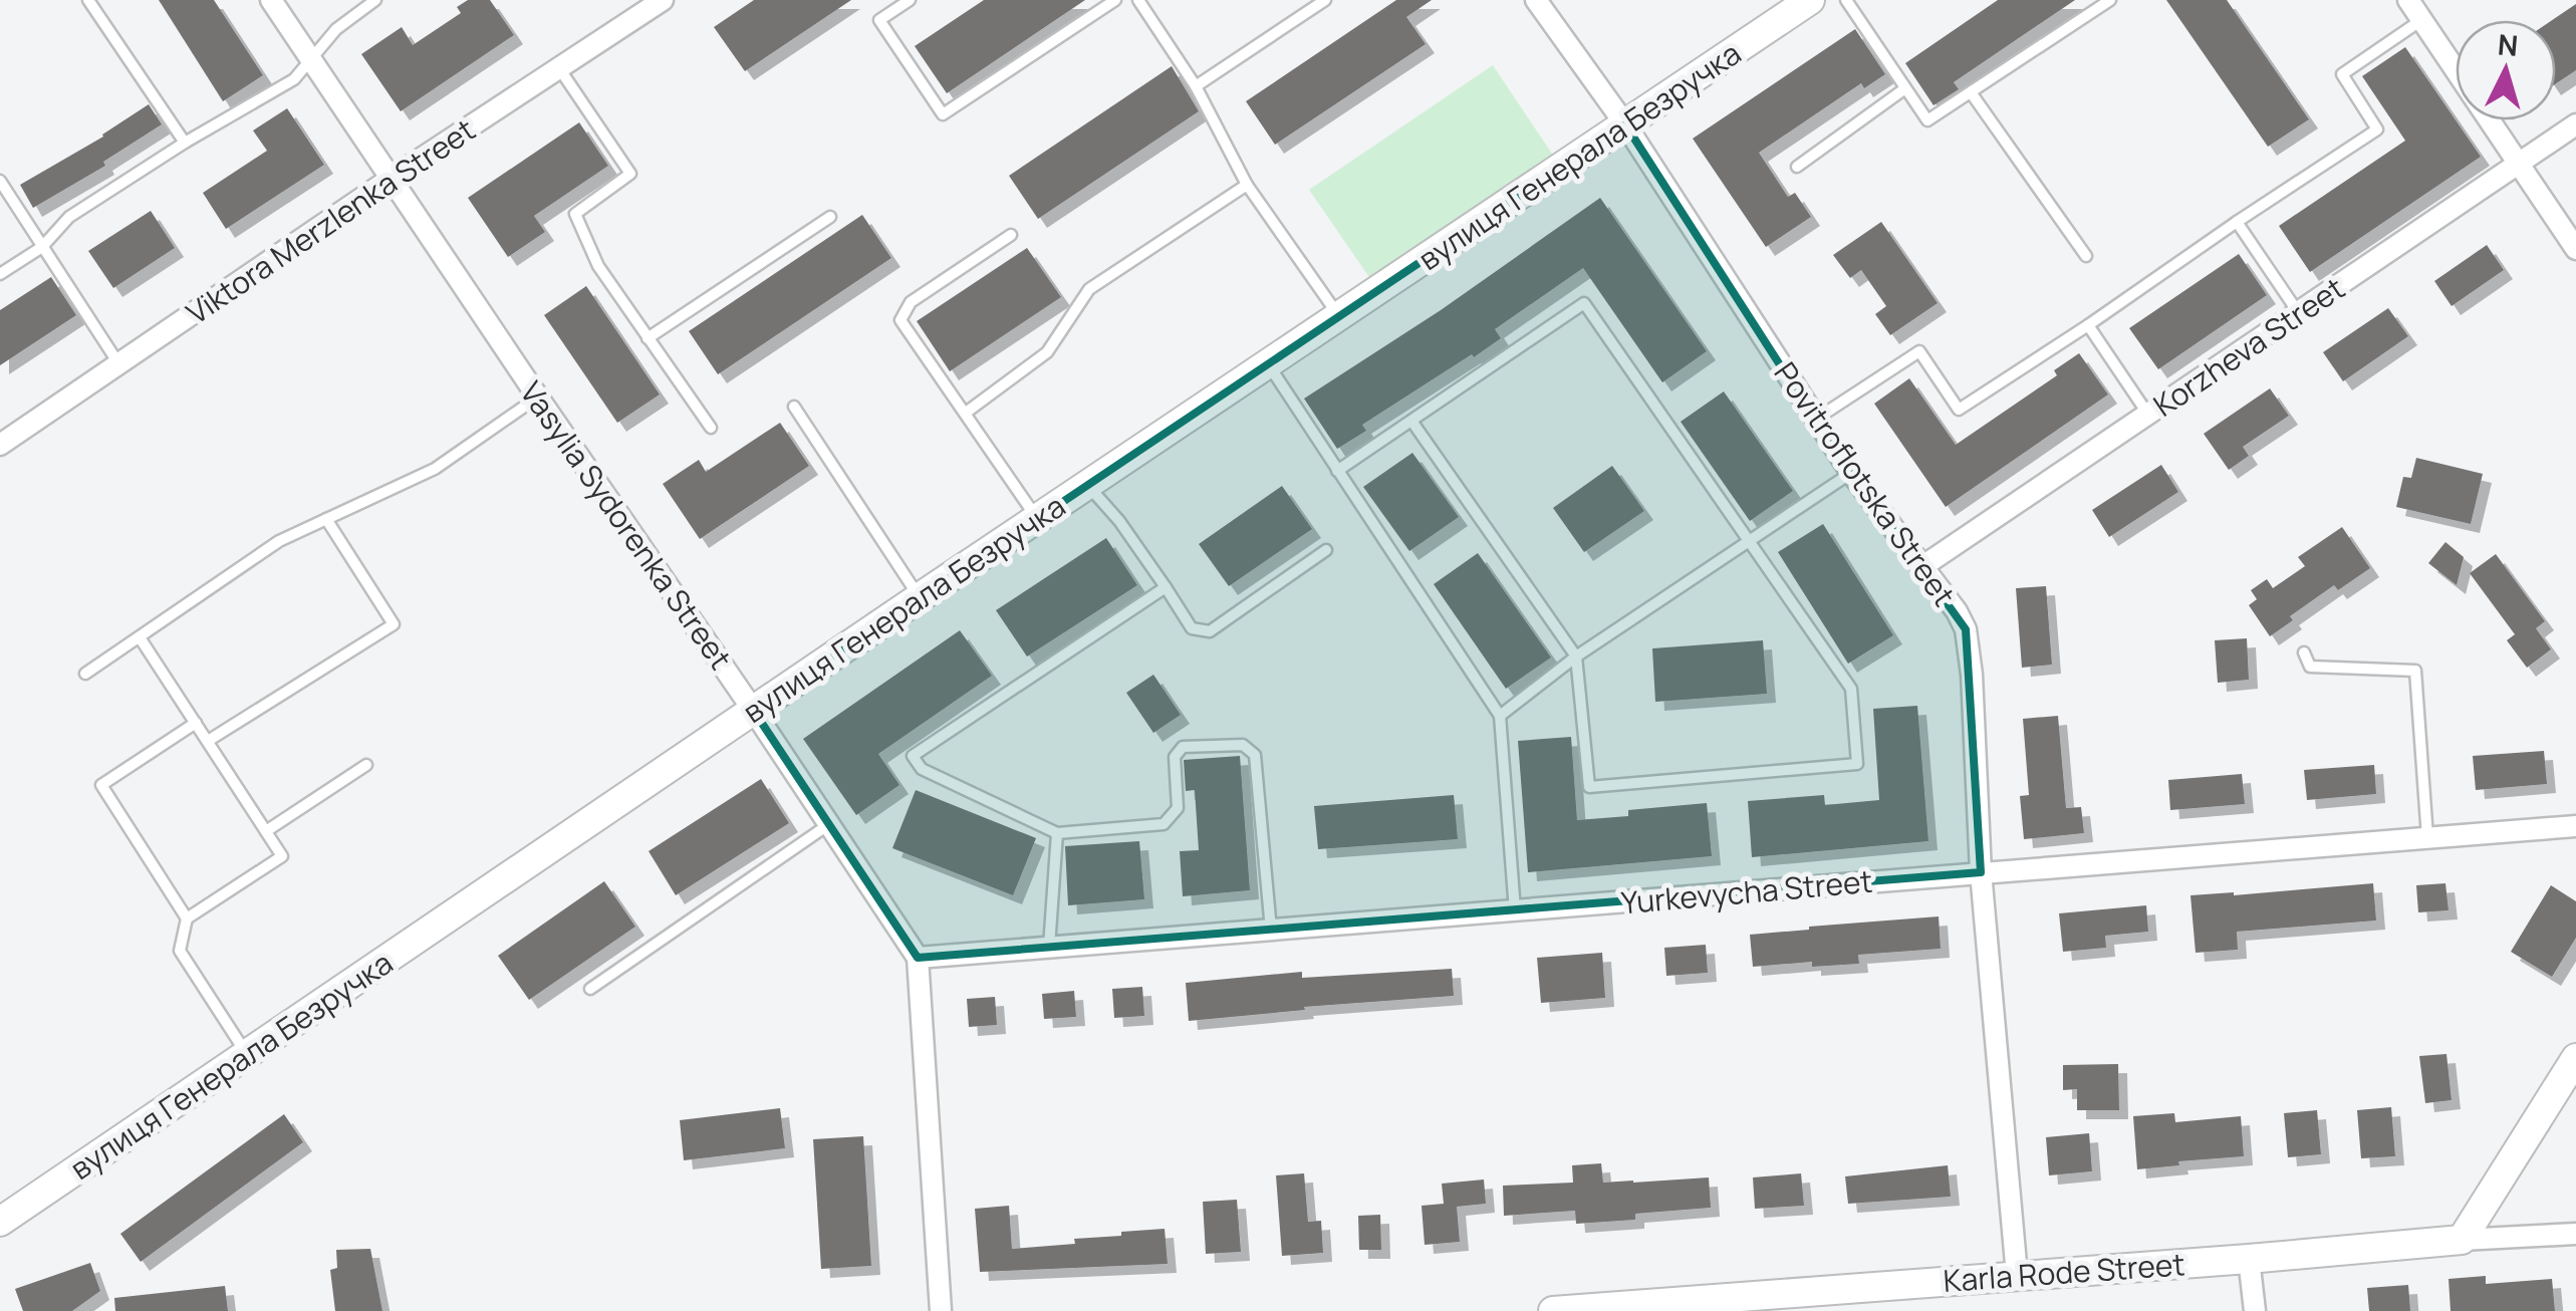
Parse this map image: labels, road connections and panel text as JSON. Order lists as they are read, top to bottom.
{
  "streets": {
    "street": [
      "вулиця Генерала Безручка",
      "Viktora Merzlenka Street",
      "Korzheva Street",
      "Povitroflotska Street",
      "Vasylia Sydorenka Street",
      "Yurkevycha Street",
      "Karla Rode Street"
    ]
  },
  "crossings": [
    ["вулиця Генерала Безручка", "Povitroflotska Street"],
    ["вулиця Генерала Безручка", "Vasylia Sydorenka Street"],
    ["Viktora Merzlenka Street", "Vasylia Sydorenka Street"],
    ["Korzheva Street", "Povitroflotska Street"],
    ["Povitroflotska Street", "Yurkevycha Street"],
    ["Povitroflotska Street", "Karla Rode Street"],
    ["Vasylia Sydorenka Street", "Yurkevycha Street"]
  ],
  "north": "top"
}
